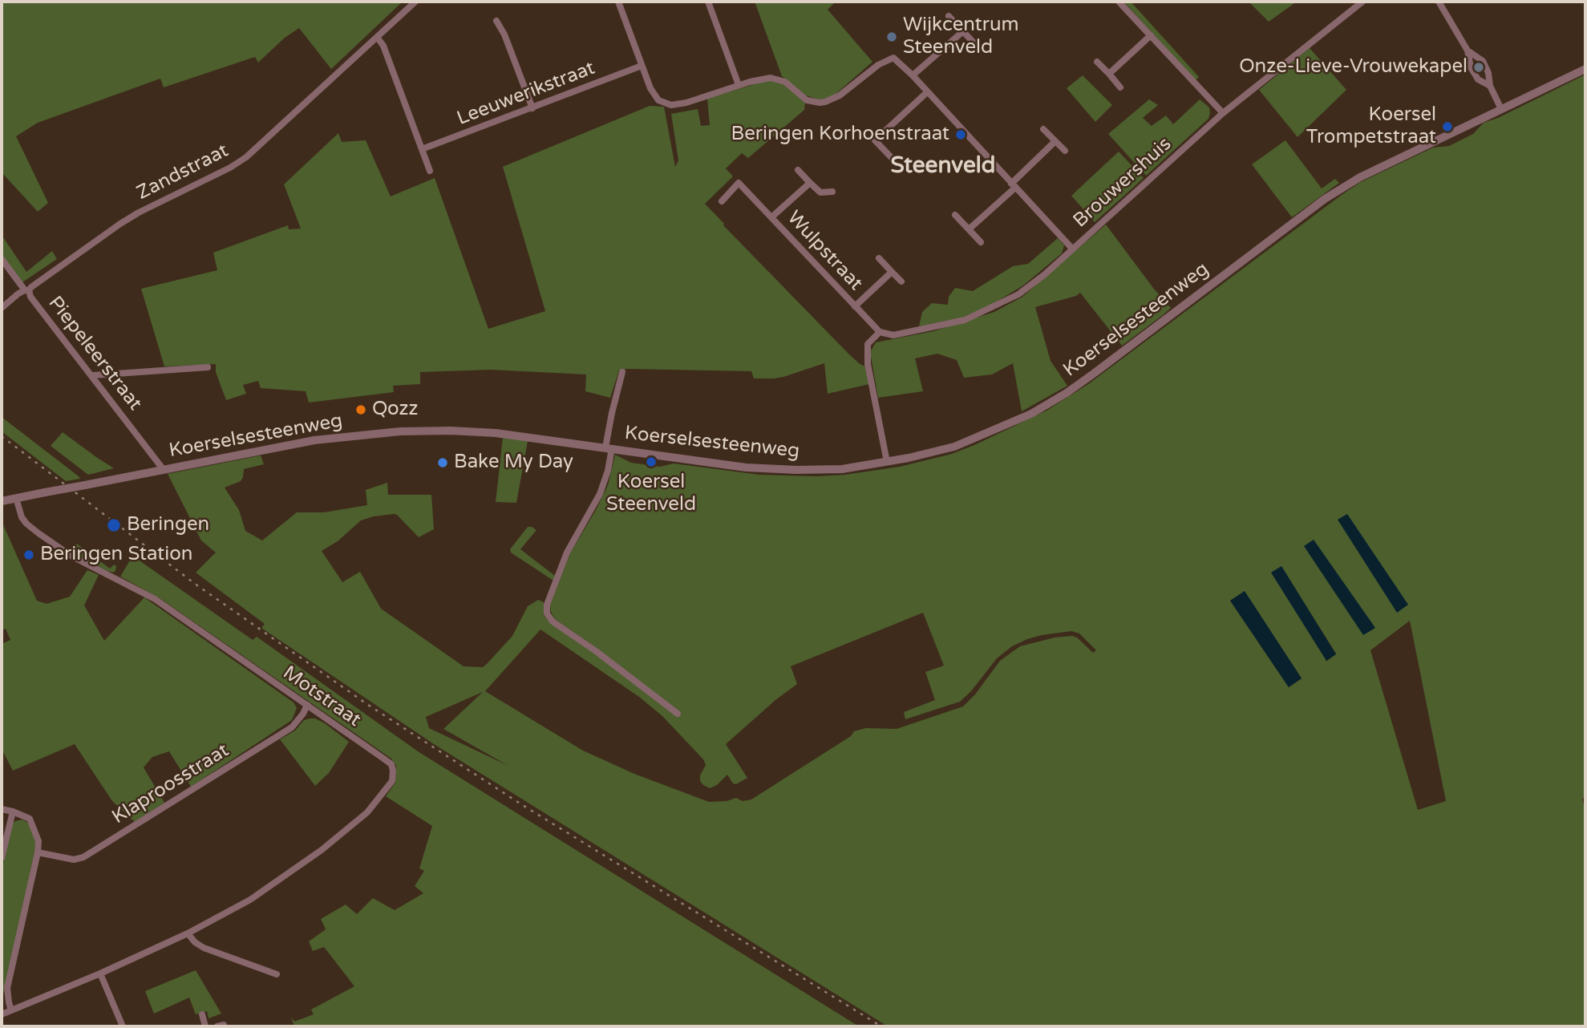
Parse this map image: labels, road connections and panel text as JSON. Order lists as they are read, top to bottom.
{
  "streets": {
    "street": [
      "Leeuwerikstraat",
      "Zandstraat",
      "Brouwershuis",
      "Wulpstraat",
      "Koerselsesteenweg",
      "Piepeleerstraat",
      "Motstraat",
      "Klaproosstraat"
    ]
  },
  "crossings": [
    ["Zandstraat", "Piepeleerstraat"],
    ["Brouwershuis", "Wulpstraat"],
    ["Koerselsesteenweg", "Piepeleerstraat"],
    ["Koerselsesteenweg", "Motstraat"],
    ["Motstraat", "Klaproosstraat"]
  ],
  "districts": ["Steenveld"],
  "places": [
    "Wijkcentrum Steenveld",
    "Onze-Lieve-Vrouwekapel",
    "Koersel Trompetstraat",
    "Beringen Korhoenstraat",
    "Qozz",
    "Koersel Steenveld",
    "Bake My Day",
    "Beringen",
    "Beringen Station"
  ]
}
